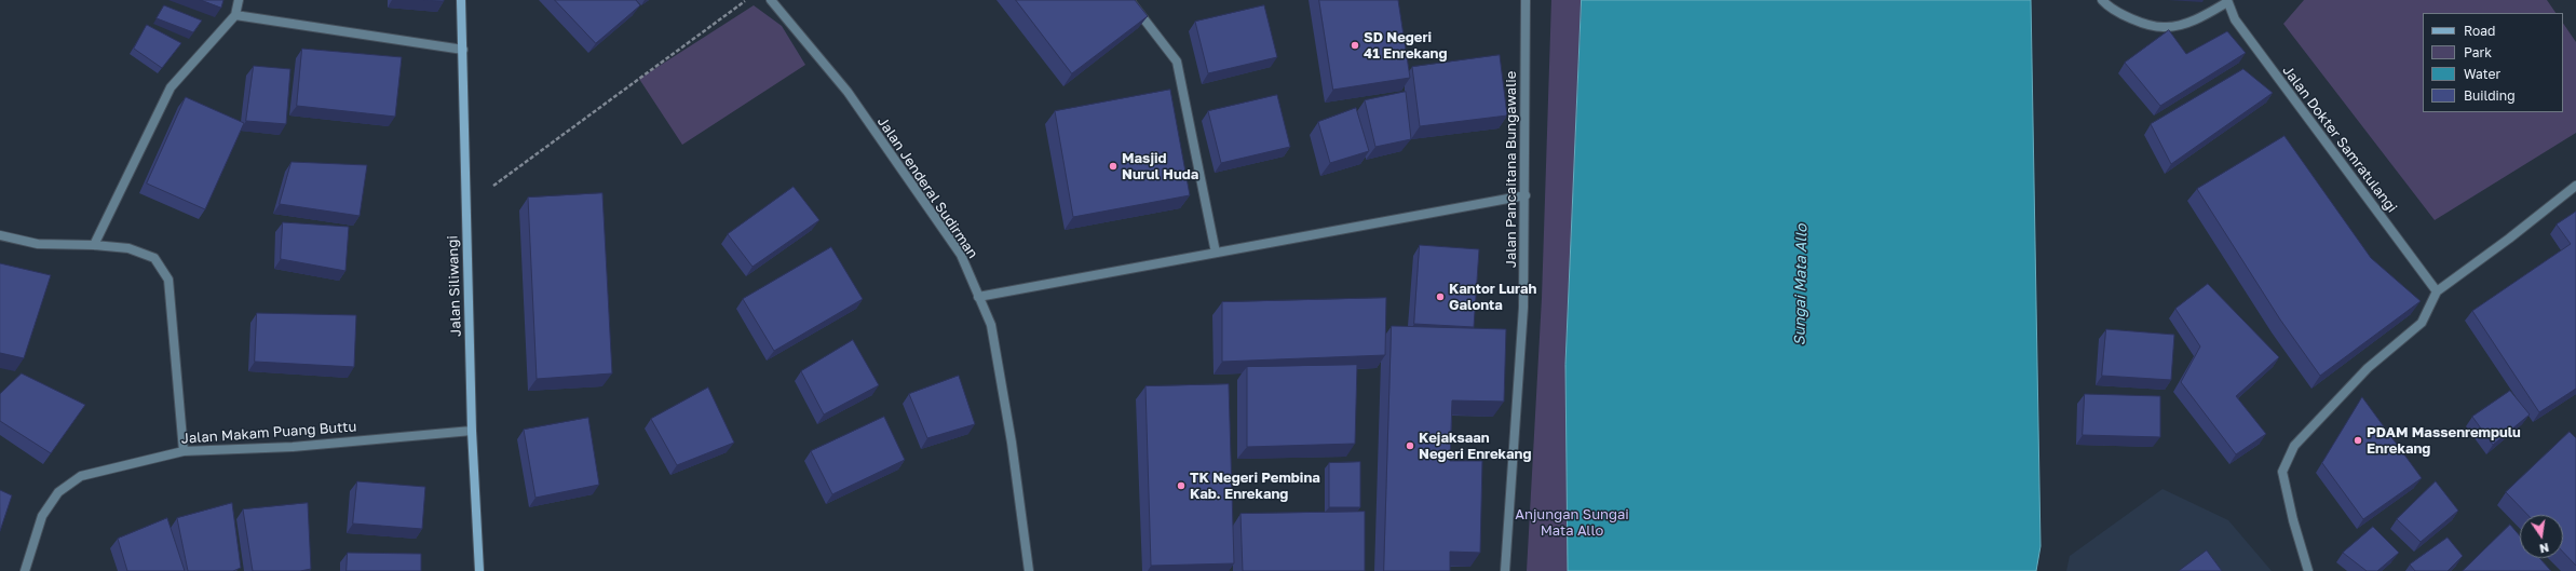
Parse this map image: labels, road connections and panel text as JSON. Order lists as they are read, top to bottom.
{
  "streets": {
    "main road": ["Jalan Siliwangi"],
    "street": [
      "Jalan Dokter Samratulangi",
      "Jalan Pancaitana Bungawalie",
      "Jalan Jenderal Sudirman",
      "Jalan Makam Puang Buttu"
    ]
  },
  "crossings": [
    ["Jalan Siliwangi", "Jalan Makam Puang Buttu"]
  ],
  "water": ["Sungai Mata Allo"],
  "parks": ["Anjungan Sungai Mata Allo"],
  "places": [
    "SD Negeri 41 Enrekang",
    "Masjid Nurul Huda",
    "Kantor Lurah Galonta",
    "PDAM Massenrempulu Enrekang",
    "Kejaksaan Negeri Enrekang",
    "TK Negeri Pembina Kab. Enrekang"
  ],
  "legend": [
    "Road",
    "Park",
    "Water",
    "Building"
  ],
  "north": "bottom"
}
